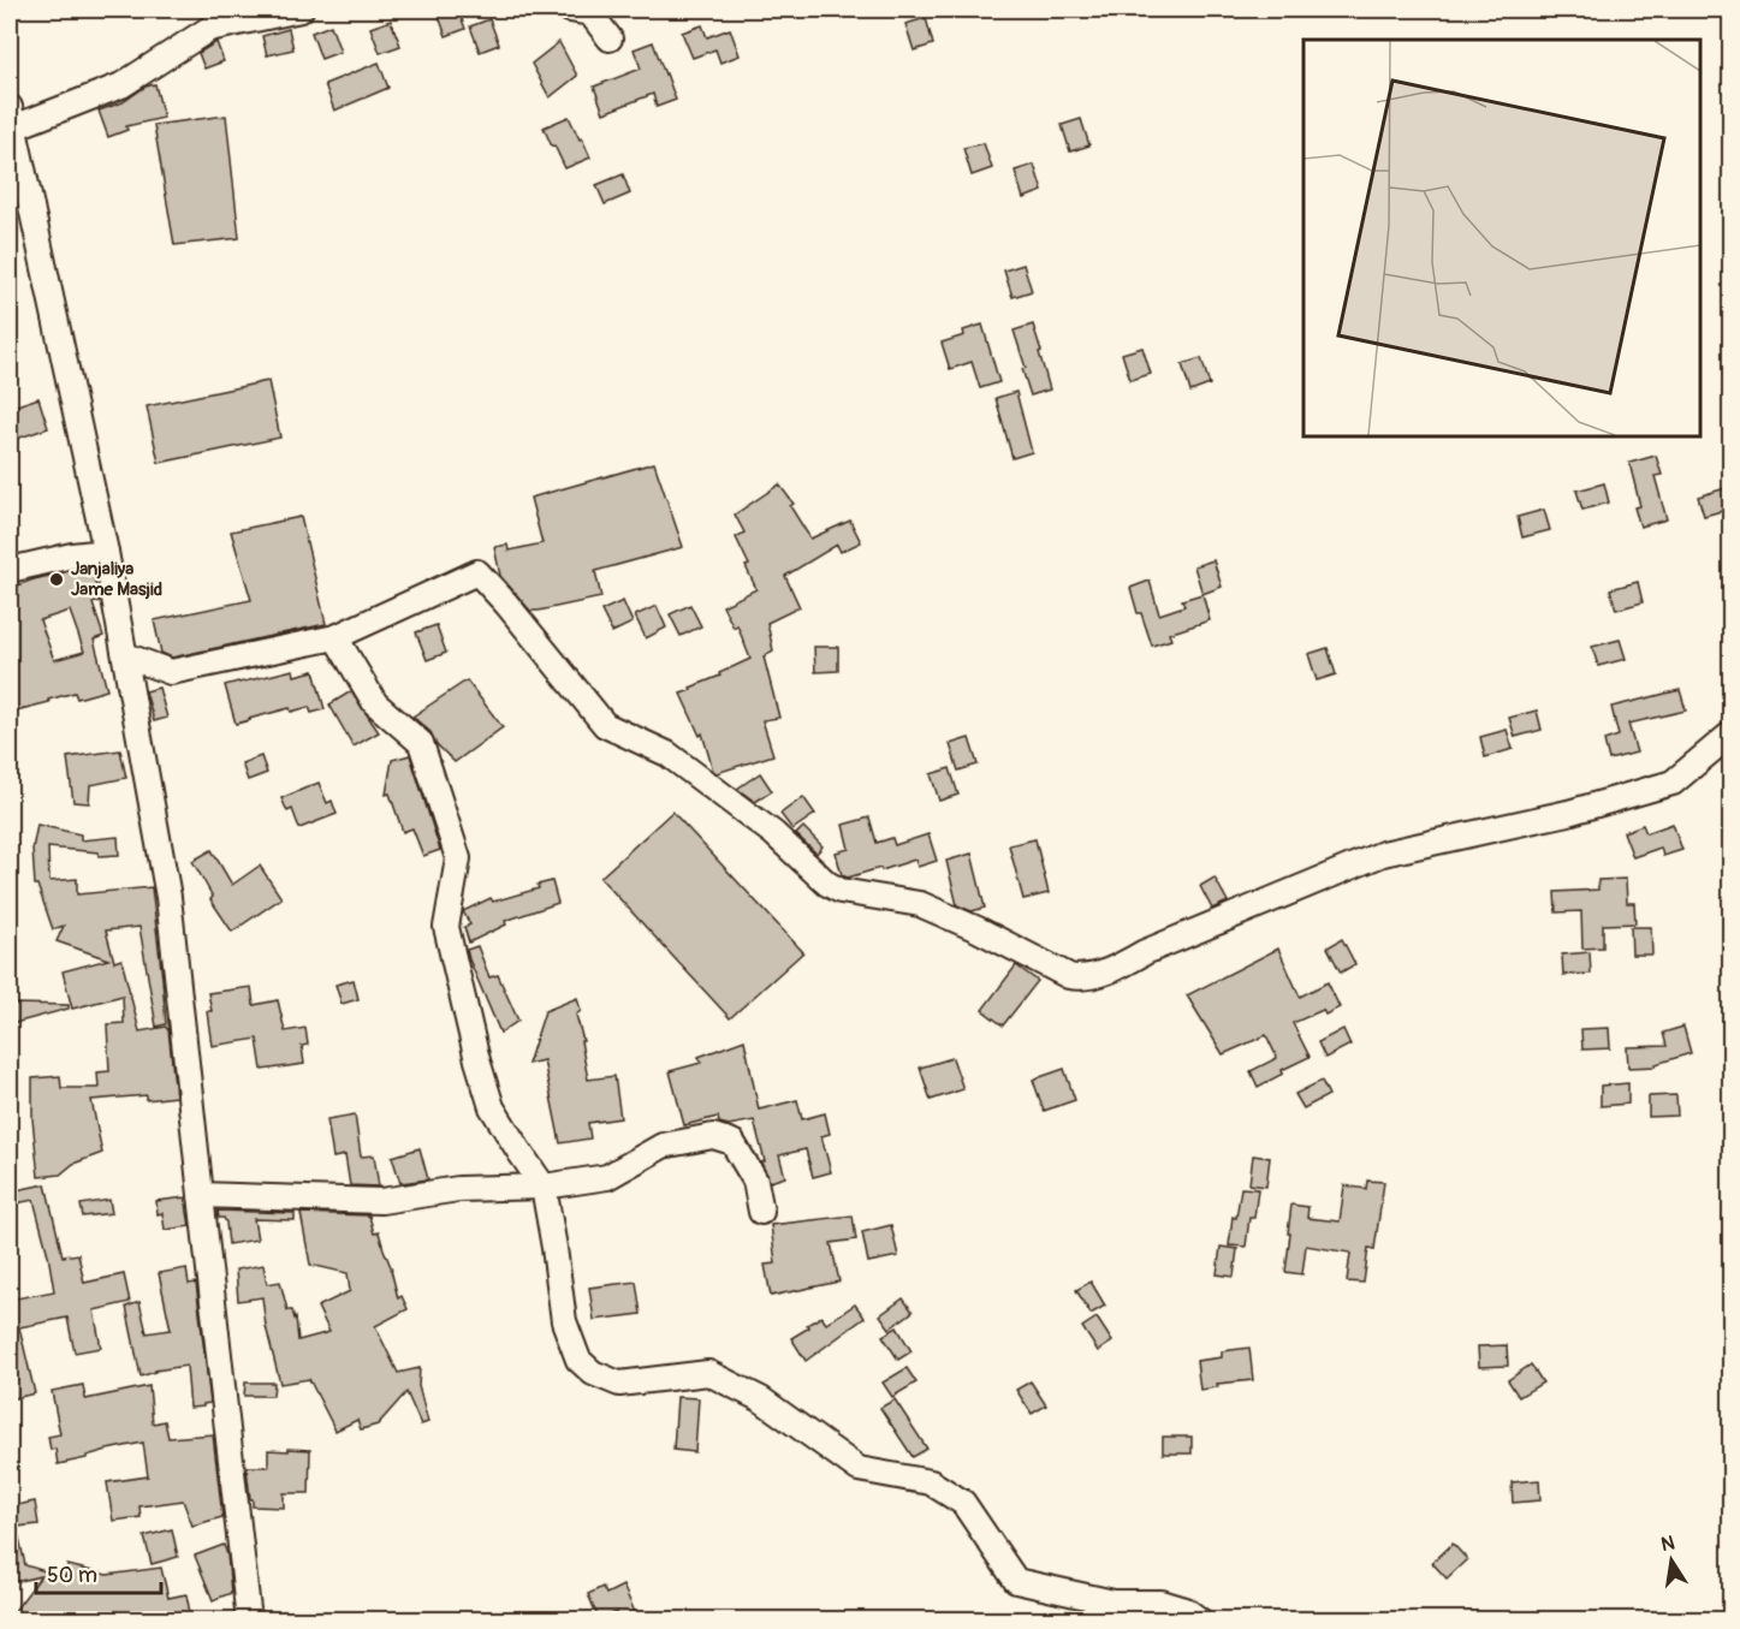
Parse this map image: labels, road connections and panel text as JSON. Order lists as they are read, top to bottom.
{
  "places": ["Janjaliya Jame Masjid"],
  "scale_bar": "50 m",
  "north": "top"
}
